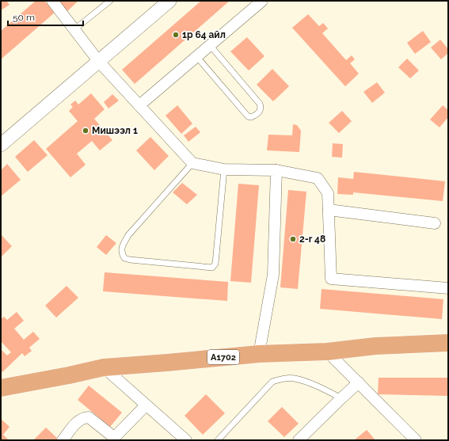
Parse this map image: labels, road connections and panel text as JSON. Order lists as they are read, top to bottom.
{
  "streets": {
    "highway": ["A1702"]
  },
  "places": ["1р 64 айл", "Мишээл 1", "2-r 48"],
  "scale_bar": "50 m"
}
